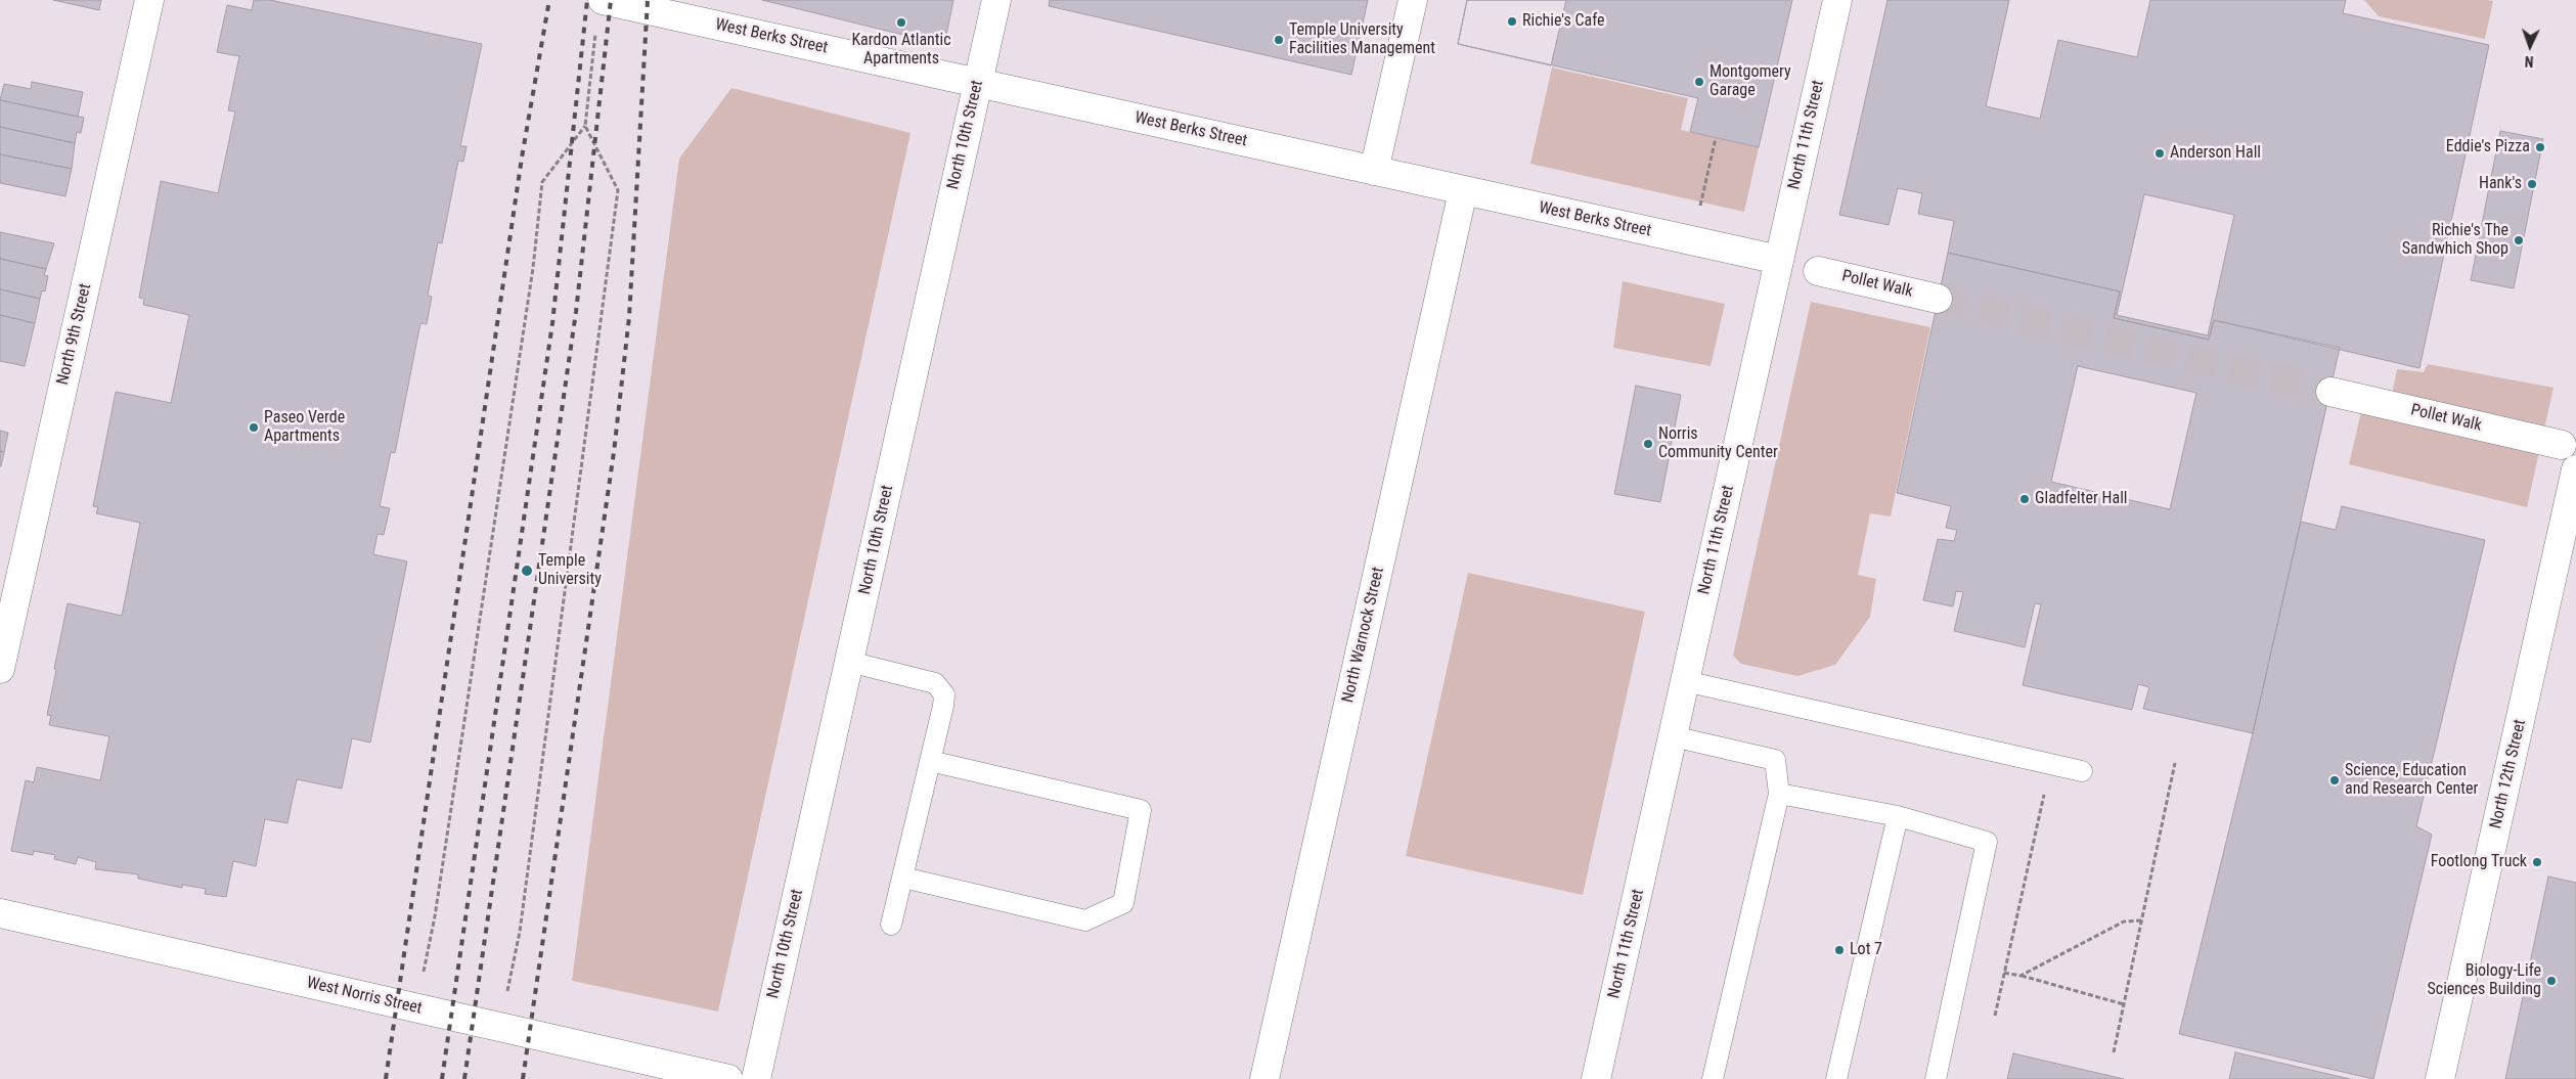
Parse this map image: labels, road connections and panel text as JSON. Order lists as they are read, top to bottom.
{
  "streets": {
    "street": [
      "West Berks Street",
      "North 10th Street",
      "North 11th Street",
      "Pollet Walk",
      "North 9th Street",
      "North Warnock Street",
      "North 12th Street",
      "West Norris Street"
    ]
  },
  "crossings": [
    ["West Berks Street", "North 10th Street"],
    ["West Berks Street", "North 11th Street"],
    ["West Berks Street", "North Warnock Street"]
  ],
  "places": [
    "Richie's Cafe",
    "Kardon Atlantic Apartments",
    "Temple University Facilities Management",
    "Montgomery Garage",
    "Eddie's Pizza",
    "Anderson Hall",
    "Hank's",
    "Richie's The Sandwhich Shop",
    "Paseo Verde Apartments",
    "Norris Community Center",
    "Gladfelter Hall",
    "Temple University",
    "Science, Education and Research Center",
    "Footlong Truck",
    "Lot 7",
    "Biology-Life Sciences Building"
  ],
  "north": "bottom"
}
